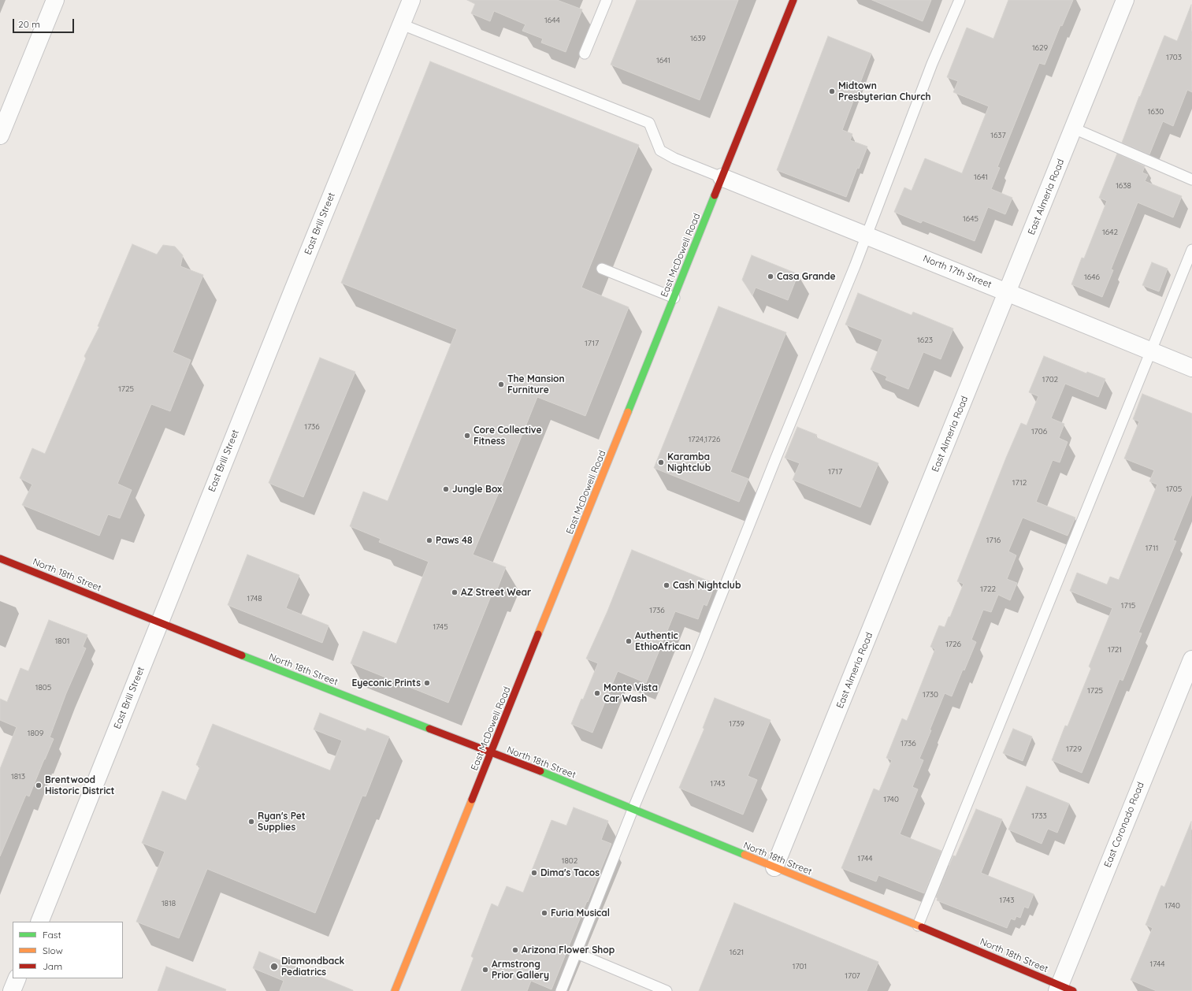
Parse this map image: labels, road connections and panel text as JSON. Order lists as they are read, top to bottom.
{
  "streets": {
    "street": [
      "East Almeria Road",
      "East Brill Street",
      "East McDowell Road",
      "North 17th Street",
      "North 18th Street",
      "East Coronado Road"
    ]
  },
  "crossings": [
    ["East Almeria Road", "North 17th Street"],
    ["East Almeria Road", "North 18th Street"],
    ["East Brill Street", "North 18th Street"],
    ["East McDowell Road", "North 17th Street"],
    ["East McDowell Road", "North 18th Street"],
    ["North 18th Street", "East Coronado Road"]
  ],
  "places": [
    "Midtown Presbyterian Church",
    "Casa Grande",
    "The Mansion Furniture",
    "Core Collective Fitness",
    "Karamba Nightclub",
    "Jungle Box",
    "Paws 48",
    "Cash Nightclub",
    "AZ Street Wear",
    "Authentic EthioAfrican",
    "Eyeconic Prints",
    "Monte Vista Car Wash",
    "Brentwood Historic District",
    "Ryan's Pet Supplies",
    "Dima's Tacos",
    "Furia Musical",
    "Arizona Flower Shop",
    "Diamondback Pediatrics",
    "Armstrong Prior Gallery"
  ],
  "house_numbers": [
    "1644",
    "1639",
    "1629",
    "1703",
    "1641",
    "1630",
    "1637",
    "1641",
    "1638",
    "1645",
    "1642",
    "1646",
    "1623",
    "1717",
    "1702",
    "1725",
    "1736",
    "1706",
    "1724,1726",
    "1717",
    "1712",
    "1705",
    "1716",
    "1711",
    "1722",
    "1748",
    "1715",
    "1736",
    "1745",
    "1801",
    "1726",
    "1721",
    "1805",
    "1725",
    "1730",
    "1739",
    "1809",
    "1736",
    "1729",
    "1813",
    "1743",
    "1740",
    "1733",
    "1744",
    "1802",
    "1743",
    "1818",
    "1740",
    "1621",
    "1744",
    "1701",
    "1707"
  ],
  "legend": ["Fast", "Slow", "Jam"],
  "scale_bar": "20 m"
}
